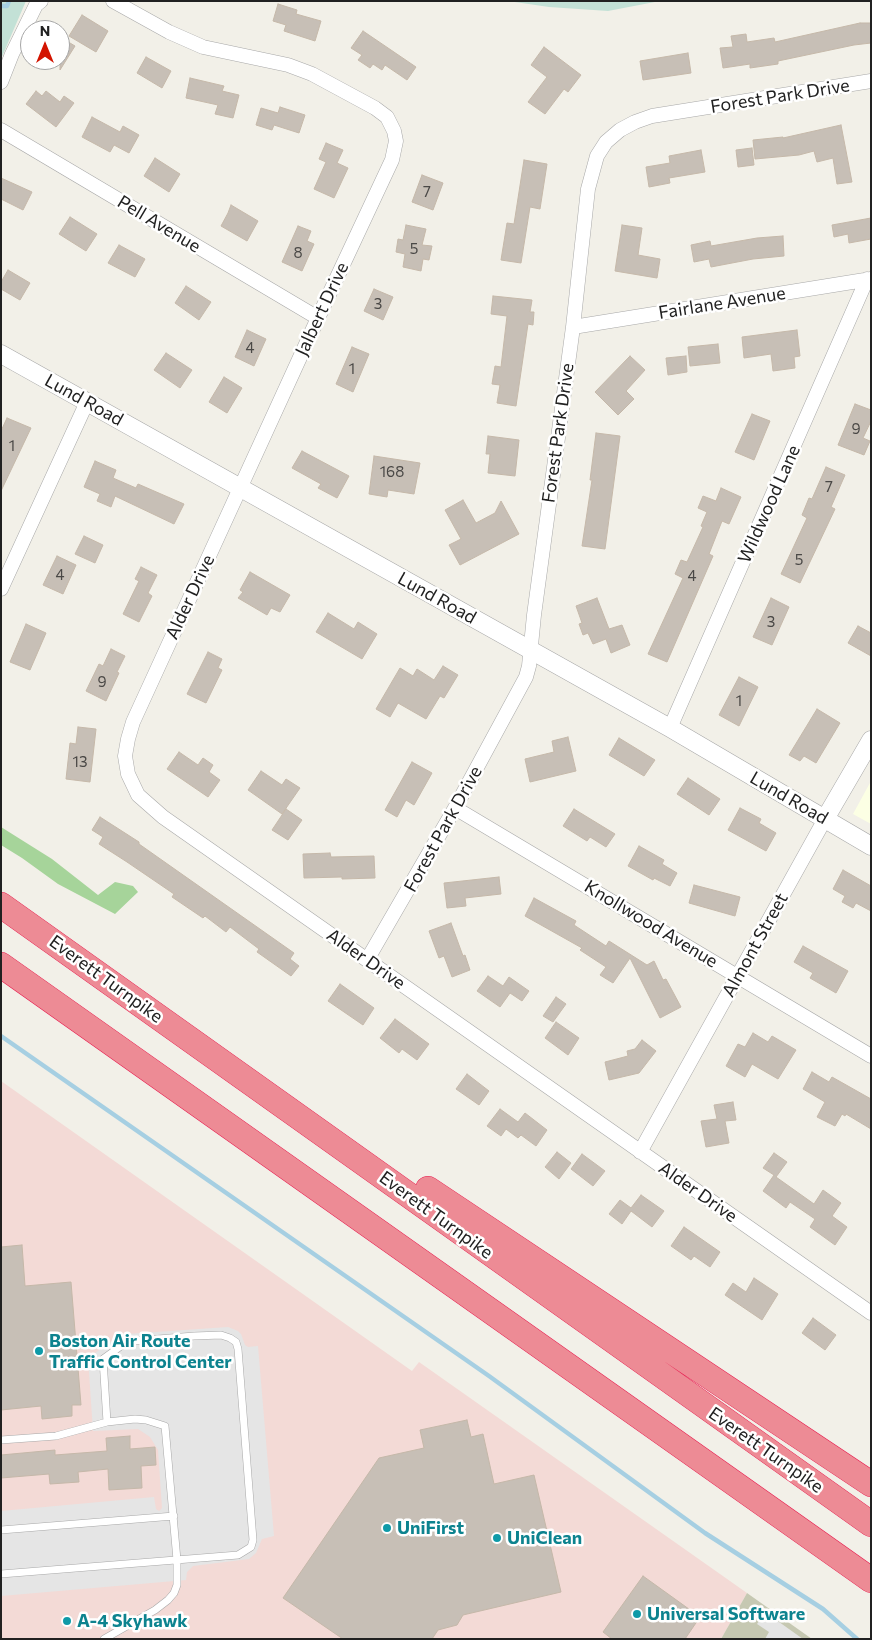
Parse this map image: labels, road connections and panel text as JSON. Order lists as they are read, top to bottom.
{
  "streets": {
    "highway": ["Everett Turnpike"],
    "street": [
      "Forest Park Drive",
      "Pell Avenue",
      "Fairlane Avenue",
      "Jalbert Drive",
      "Lund Road",
      "Wildwood Lane",
      "Alder Drive",
      "Knollwood Avenue",
      "Almont Street"
    ]
  },
  "crossings": [
    ["Forest Park Drive", "Fairlane Avenue"],
    ["Forest Park Drive", "Lund Road"],
    ["Forest Park Drive", "Alder Drive"],
    ["Forest Park Drive", "Knollwood Avenue"],
    ["Pell Avenue", "Jalbert Drive"],
    ["Fairlane Avenue", "Wildwood Lane"],
    ["Jalbert Drive", "Lund Road"],
    ["Jalbert Drive", "Alder Drive"],
    ["Lund Road", "Wildwood Lane"],
    ["Lund Road", "Alder Drive"],
    ["Lund Road", "Almont Street"],
    ["Alder Drive", "Almont Street"],
    ["Knollwood Avenue", "Almont Street"]
  ],
  "places": [
    "Boston Air Route Traffic Control Center",
    "UniFirst",
    "UniClean",
    "Universal Software",
    "A-4 Skyhawk"
  ],
  "house_numbers": [
    "7",
    "5",
    "8",
    "3",
    "4",
    "1",
    "9",
    "1",
    "168",
    "7",
    "5",
    "4",
    "4",
    "3",
    "9",
    "1",
    "13"
  ],
  "north": "top"
}
